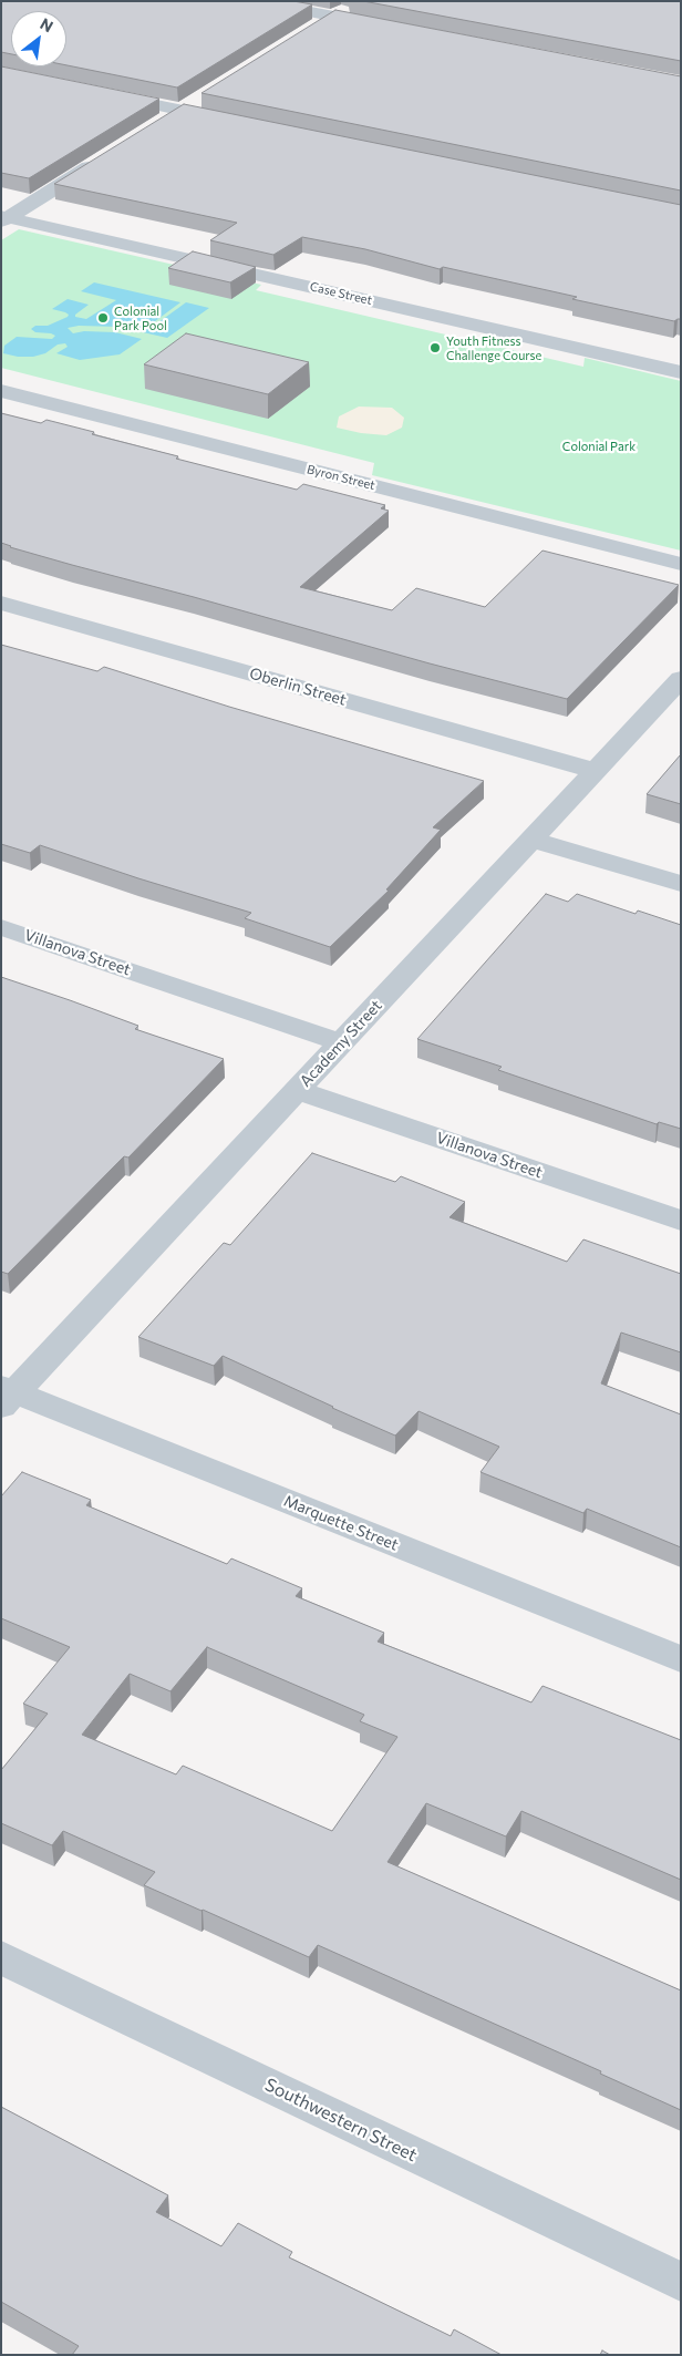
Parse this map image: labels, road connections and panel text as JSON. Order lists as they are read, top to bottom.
{
  "streets": {
    "street": [
      "Case Street",
      "Byron Street",
      "Oberlin Street",
      "Villanova Street",
      "Academy Street",
      "Marquette Street",
      "Southwestern Street"
    ]
  },
  "crossings": [
    ["Oberlin Street", "Academy Street"],
    ["Villanova Street", "Academy Street"],
    ["Academy Street", "Marquette Street"]
  ],
  "parks": ["Colonial Park"],
  "places": ["Colonial Park Pool", "Youth Fitness Challenge Course"],
  "north": "top right"
}
